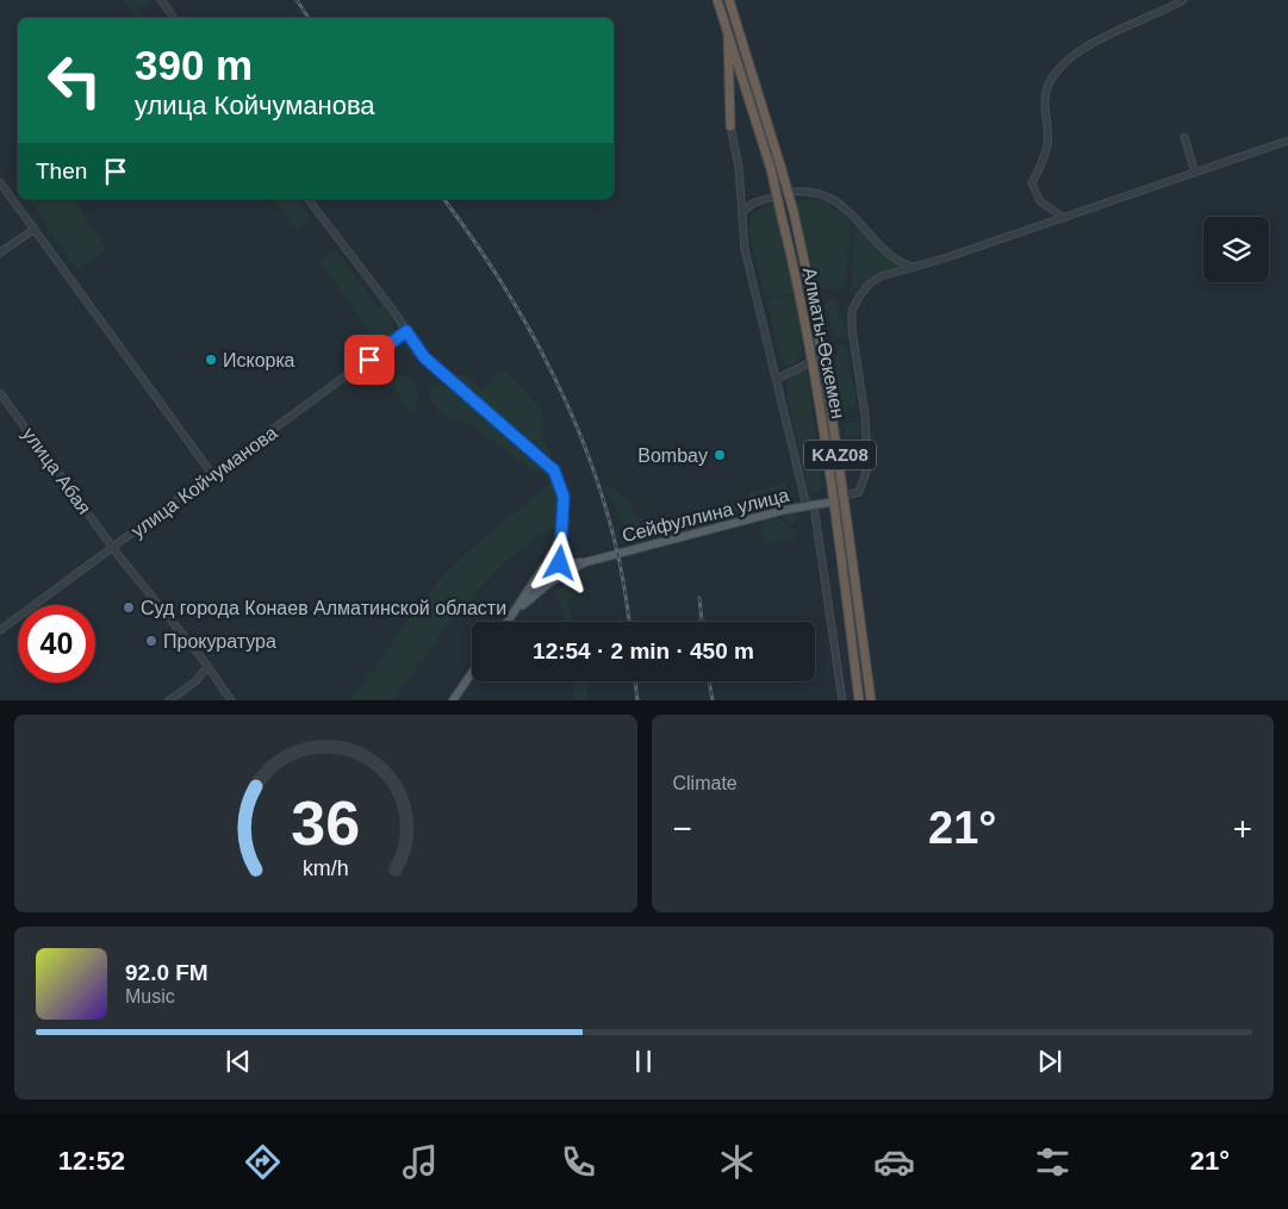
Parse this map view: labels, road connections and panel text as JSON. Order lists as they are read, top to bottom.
{
  "streets": {
    "highway": ["Алматы-Өскемен", "KAZ08"],
    "main road": ["Сейфуллина улица"],
    "street": ["улица Абая", "улица Койчуманова"]
  },
  "crossings": [
    ["Алматы-Өскемен", "Сейфуллина улица"],
    ["улица Абая", "улица Койчуманова"]
  ],
  "places": [
    "Искоркa",
    "Bombay",
    "Суд города Конаев Алматинской области",
    "Прокуратура"
  ],
  "page": {
    "turn": ["390 m", "улица Койчуманова"],
    "then": "Then",
    "limit": "40",
    "trip": "12:54 · 2 min · 450 m",
    "tile": "Climate",
    "heat": ["−", "21°", "+"],
    "song": ["92.0 FM", "Music"],
    "tabs": ["12:52", "21°"],
    "gauge": ["36", "km/h"]
  }
}
